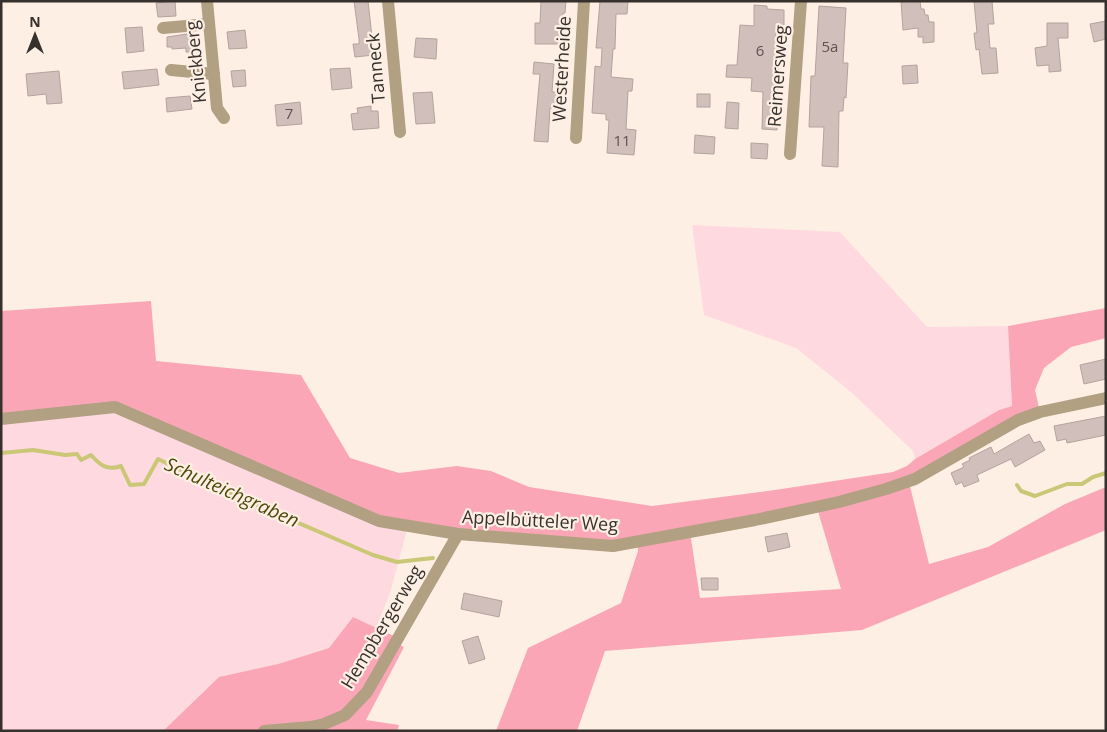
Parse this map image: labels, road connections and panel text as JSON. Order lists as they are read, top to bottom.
{
  "streets": {
    "street": [
      "Knickberg",
      "Tanneck",
      "Westerheide",
      "Reimersweg",
      "Appelbütteler Weg",
      "Hempbergerweg"
    ]
  },
  "crossings": [
    ["Appelbütteler Weg", "Hempbergerweg"]
  ],
  "water": ["Schulteichgraben"],
  "house_numbers": [
    "5a",
    "6",
    "7",
    "11"
  ],
  "north": "top"
}
